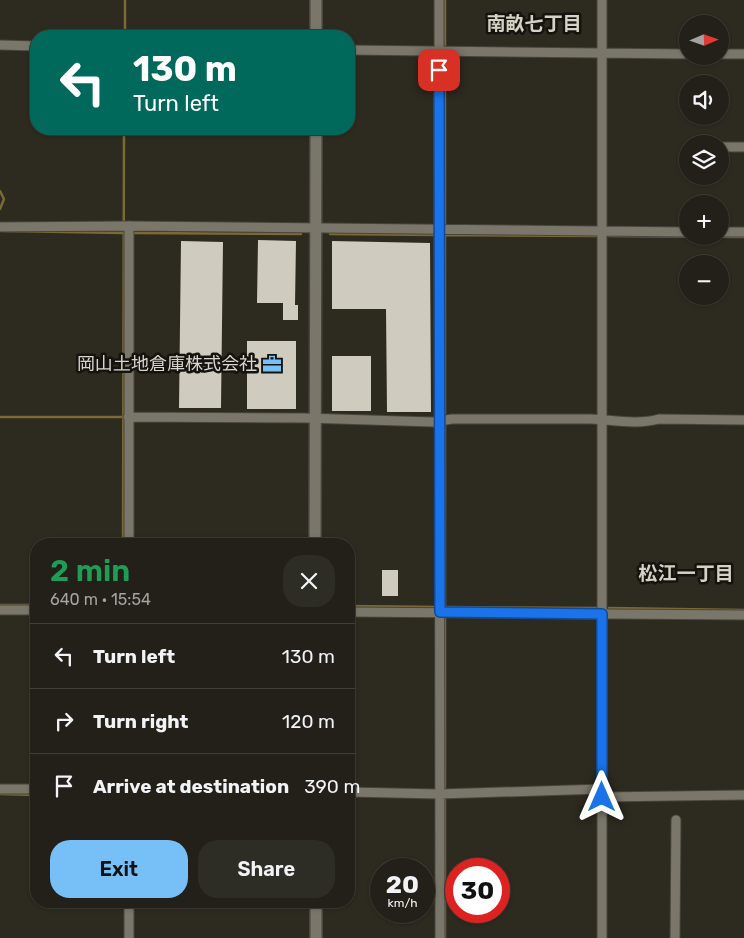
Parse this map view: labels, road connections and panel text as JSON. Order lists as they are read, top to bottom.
{
  "districts": ["南畝七丁目", "松江一丁目"],
  "places": {
    "office": ["岡山土地倉庫株式会社"]
  },
  "north": "right",
  "page": {
    "map_buttons": ["+", "−"],
    "turn": ["130 m", "Turn left"],
    "heading": ["2 min", "640 m · 15:54"],
    "list": [
      {
        "name": "Turn left",
        "value": "130 m"
      },
      {
        "name": "Turn right",
        "value": "120 m"
      },
      {
        "name": "Arrive at destination",
        "value": "390 m"
      }
    ],
    "buttons": ["Exit", "Share"],
    "speed": "20 km/h",
    "limit": "30"
  }
}
